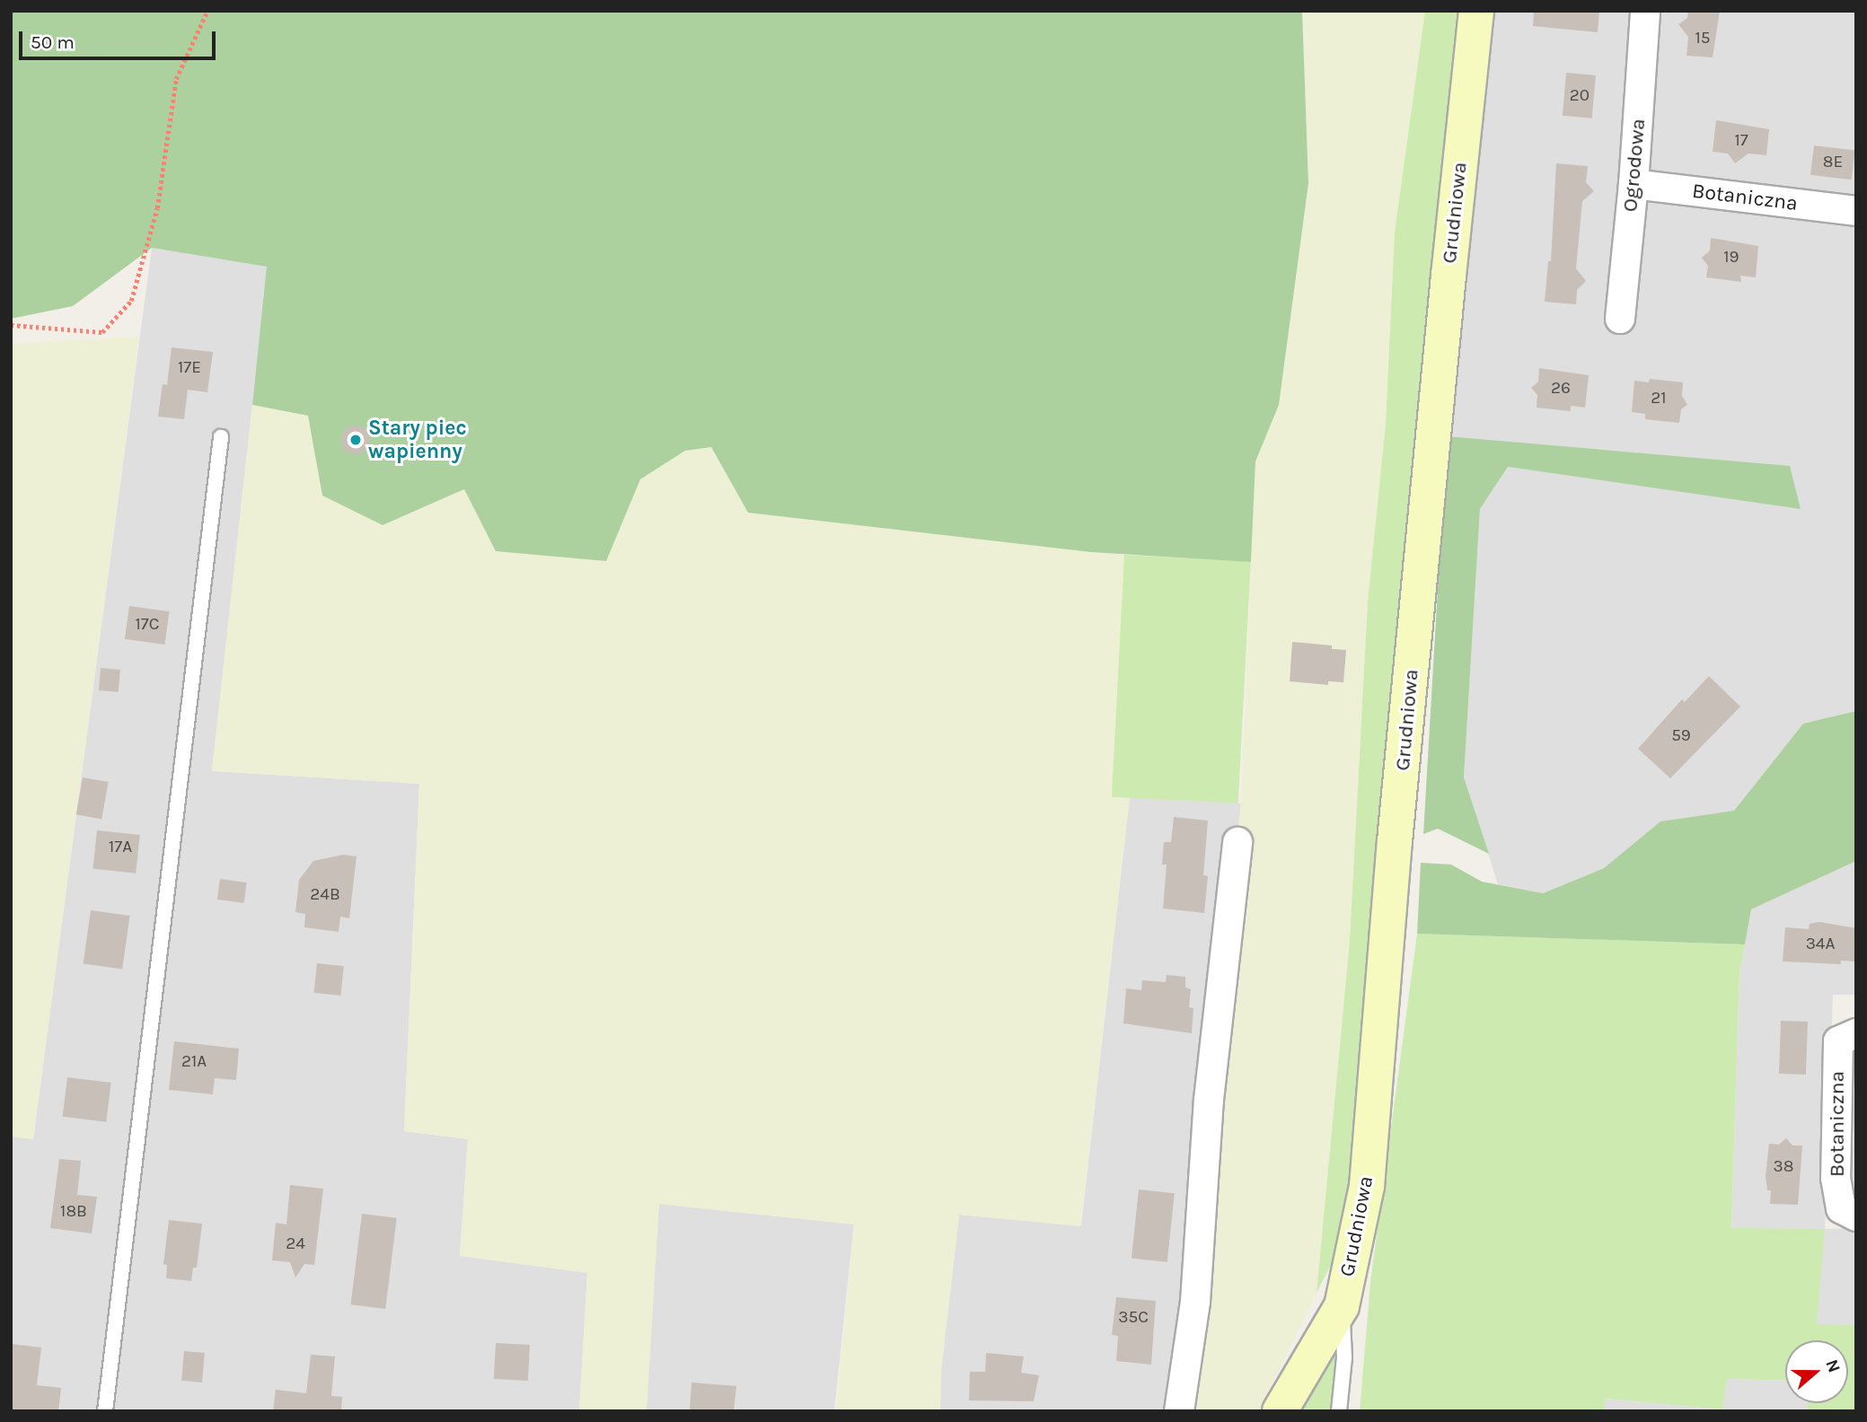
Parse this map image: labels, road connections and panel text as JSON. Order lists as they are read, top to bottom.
{
  "streets": {
    "street": ["Ogrodowa", "Botaniczna", "Grudniowa"]
  },
  "crossings": [
    ["Ogrodowa", "Botaniczna"]
  ],
  "places": ["Stary piec wapienny"],
  "house_numbers": [
    "15",
    "20",
    "17",
    "8E",
    "19",
    "17E",
    "26",
    "21",
    "17C",
    "59",
    "17A",
    "24B",
    "34A",
    "21A",
    "38",
    "18B",
    "24",
    "35C"
  ],
  "scale_bar": "50 m",
  "north": "right"
}
